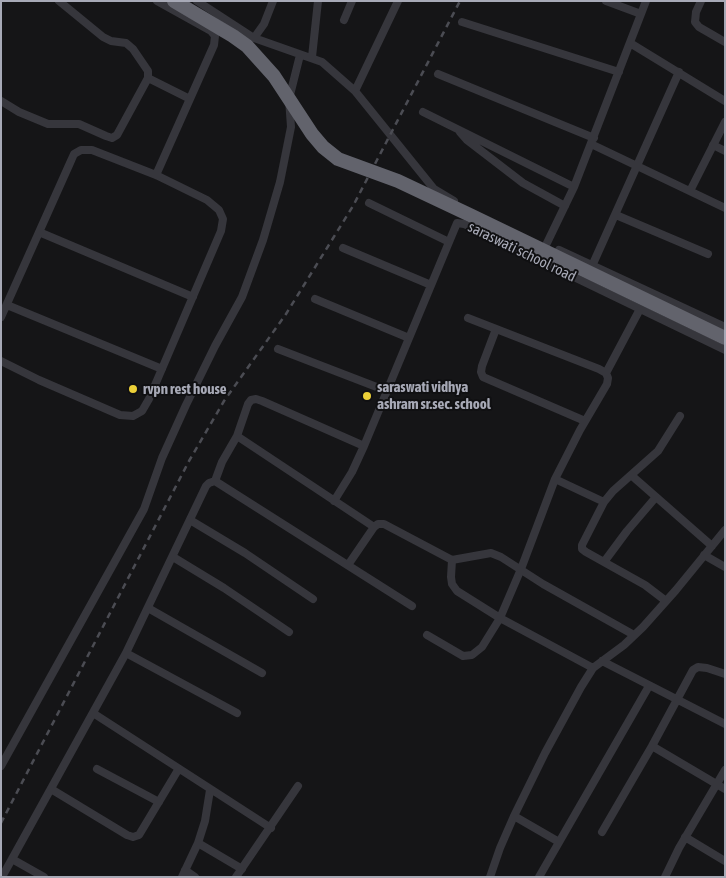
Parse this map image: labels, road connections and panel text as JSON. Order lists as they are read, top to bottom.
{
  "streets": {
    "street": ["saraswati school road"]
  },
  "places": ["rvpn rest house", "saraswati vidhya ashram sr.sec. school"]
}
